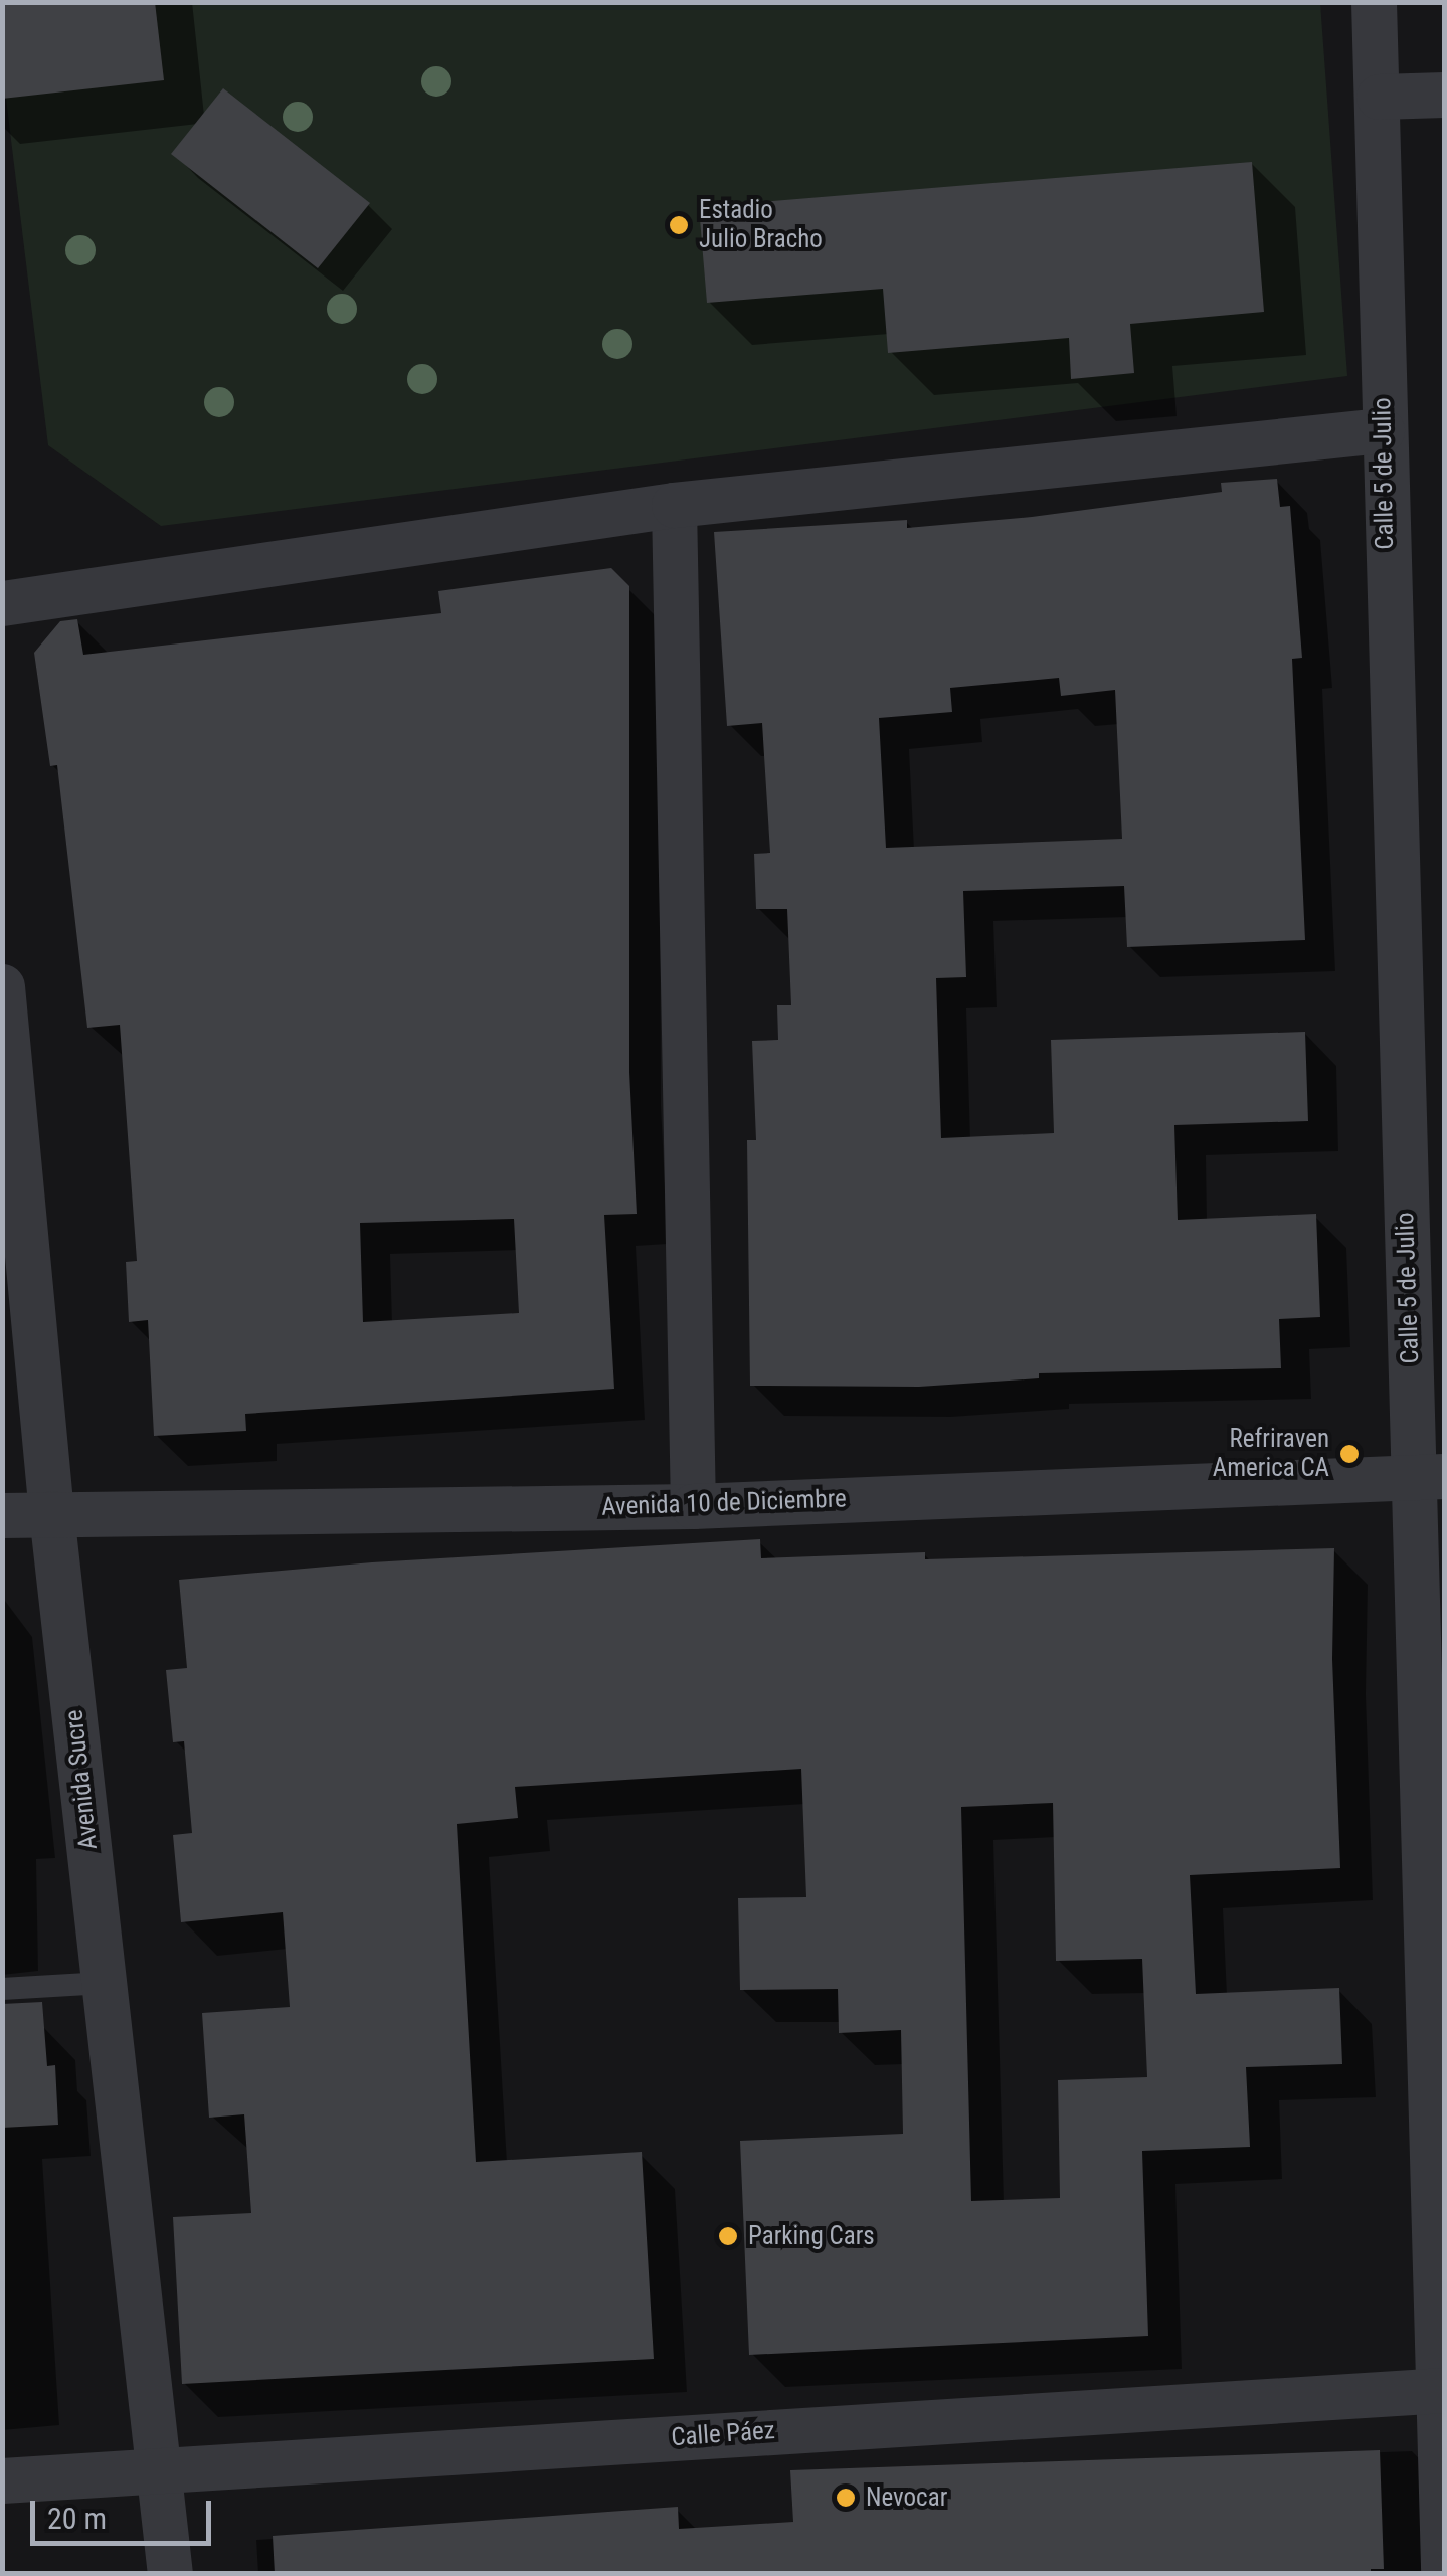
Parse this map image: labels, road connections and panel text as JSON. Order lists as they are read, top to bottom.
{
  "streets": {
    "street": [
      "Calle 5 de Julio",
      "Avenida 10 de Diciembre",
      "Avenida Sucre",
      "Calle Páez"
    ]
  },
  "crossings": [
    ["Calle 5 de Julio", "Avenida 10 de Diciembre"],
    ["Calle 5 de Julio", "Calle Páez"],
    ["Avenida 10 de Diciembre", "Avenida Sucre"],
    ["Avenida Sucre", "Calle Páez"]
  ],
  "places": [
    "Estadio Julio Bracho",
    "Refriraven America CA",
    "Parking Cars",
    "Nevocar"
  ],
  "scale_bar": "20 m"
}
